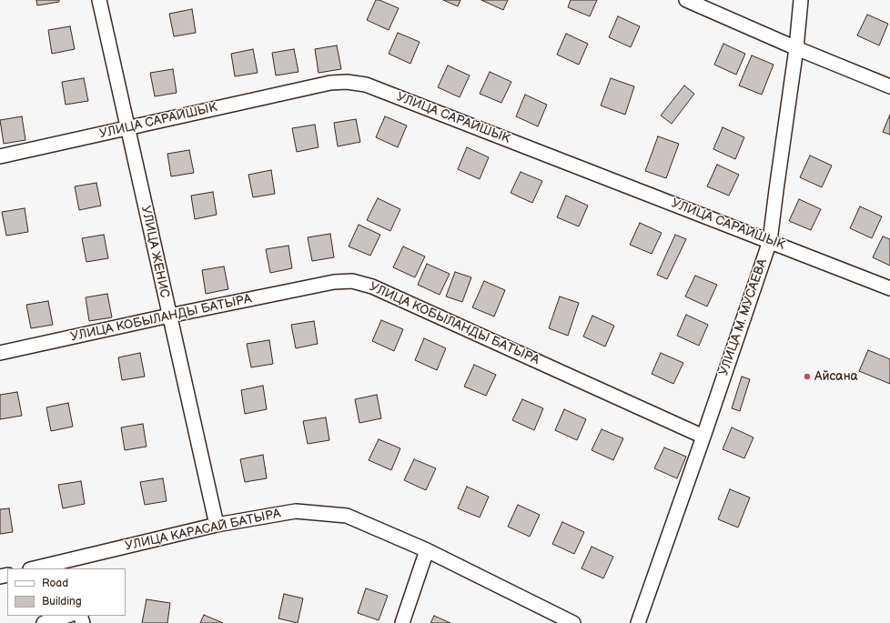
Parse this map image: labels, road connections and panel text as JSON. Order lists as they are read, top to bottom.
{
  "streets": {
    "street": [
      "УЛИЦА САРАЙШЫК",
      "УЛИЦА ЖЕНИС",
      "УЛИЦА М. МУСАЕВА",
      "УЛИЦА КОБЫЛАНДЫ БАТЫРА",
      "УЛИЦА КАРАСАЙ БАТЫРА"
    ]
  },
  "crossings": [
    ["УЛИЦА САРАЙШЫК", "УЛИЦА ЖЕНИС"],
    ["УЛИЦА САРАЙШЫК", "УЛИЦА М. МУСАЕВА"],
    ["УЛИЦА ЖЕНИС", "УЛИЦА КОБЫЛАНДЫ БАТЫРА"],
    ["УЛИЦА ЖЕНИС", "УЛИЦА КАРАСАЙ БАТЫРА"],
    ["УЛИЦА М. МУСАЕВА", "УЛИЦА КОБЫЛАНДЫ БАТЫРА"]
  ],
  "places": ["Айсана"],
  "legend": ["Road", "Building"]
}
